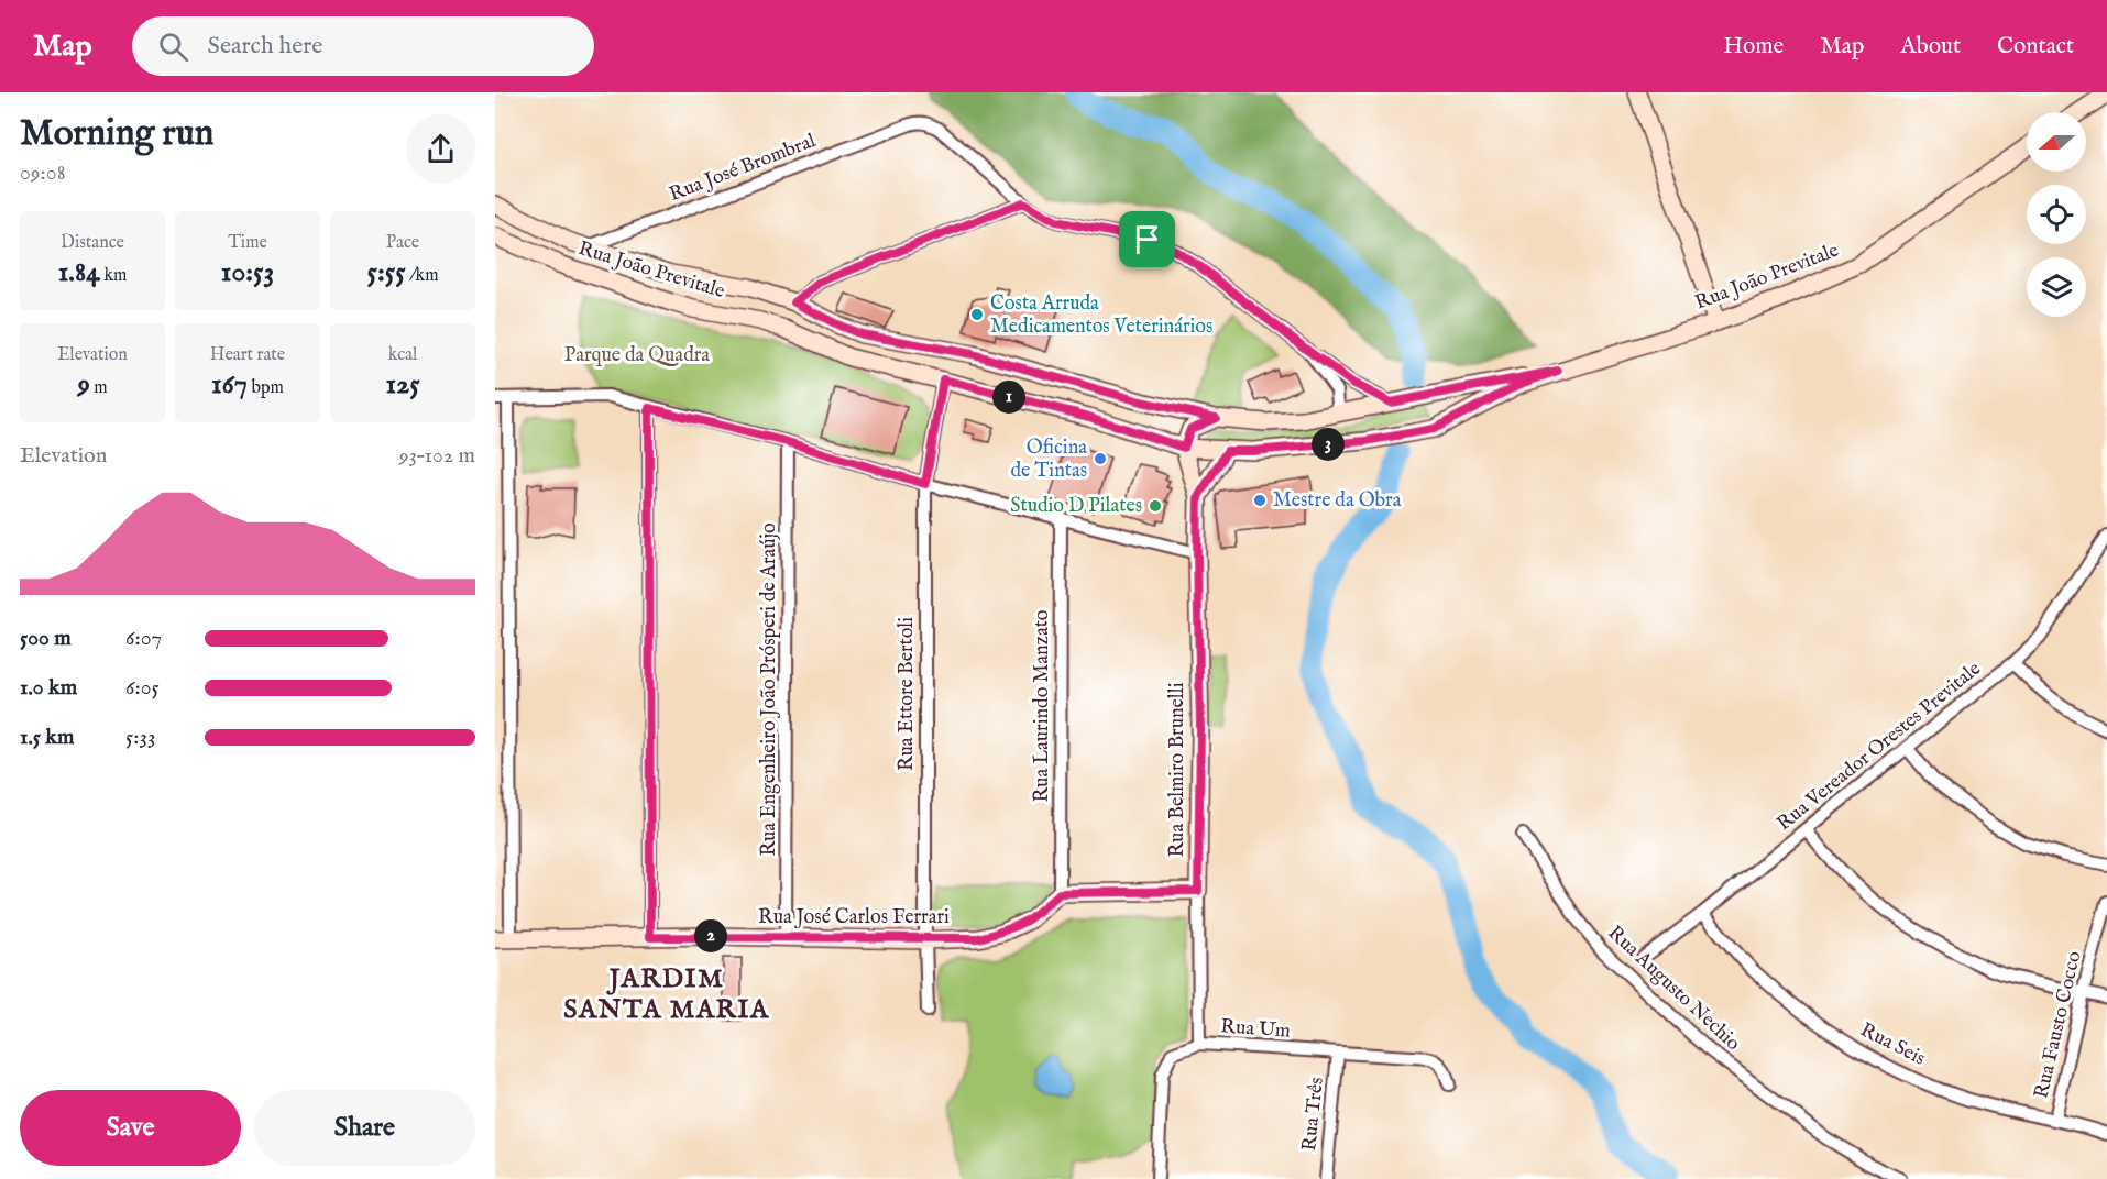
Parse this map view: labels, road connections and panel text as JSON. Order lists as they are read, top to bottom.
{
  "streets": {
    "main road": ["Rua João Previtale", "Rua Belmiro Brunelli", "Rua José Carlos Ferrari"],
    "street": [
      "Rua José Brombral",
      "Rua Engenheiro João Prósperi de Araújo",
      "Rua Ettore Bertoli",
      "Rua Laurindo Manzato",
      "Rua Vereador Orestes Previtale",
      "Rua Augusto Nechio",
      "Rua Fausto Cocco",
      "Rua Um",
      "Rua Seis",
      "Rua Três"
    ]
  },
  "crossings": [
    ["Rua José Brombral", "Rua João Previtale"],
    ["Rua João Previtale", "Rua Ettore Bertoli"],
    ["Rua João Previtale", "Rua Belmiro Brunelli"],
    ["Rua Engenheiro João Prósperi de Araújo", "Rua José Carlos Ferrari"],
    ["Rua Ettore Bertoli", "Rua José Carlos Ferrari"],
    ["Rua Laurindo Manzato", "Rua José Carlos Ferrari"],
    ["Rua Vereador Orestes Previtale", "Rua Seis"],
    ["Rua Belmiro Brunelli", "Rua Um"],
    ["Rua Fausto Cocco", "Rua Seis"],
    ["Rua Um", "Rua Três"]
  ],
  "districts": ["JARDIM SANTA MARIA"],
  "parks": ["Parque da Quadra"],
  "places": [
    "Costa Arruda Medicamentos Veterinários",
    "Oficina de Tintas",
    "Mestre da Obra",
    "Studio D Pilates"
  ],
  "north": "left",
  "page": {
    "header": "Map",
    "search": "Search here",
    "nav": [
      "Home",
      "Map",
      "About",
      "Contact"
    ],
    "heading": ["Morning run", "09:08"],
    "stats": [
      ["Distance", "1.84 km"],
      ["Time", "10:53"],
      ["Pace", "5:55 /km"],
      ["Elevation", "9 m"],
      ["Heart rate", "167 bpm"],
      ["kcal", "125"]
    ],
    "pins": ["1", "3", "2"],
    "chart": ["Elevation", "93–102 m"],
    "list": [
      {
        "name": "500 m",
        "note": "6:07"
      },
      {
        "name": "1.0 km",
        "note": "6:05"
      },
      {
        "name": "1.5 km",
        "note": "5:33"
      }
    ],
    "buttons": ["Save", "Share"]
  }
}
